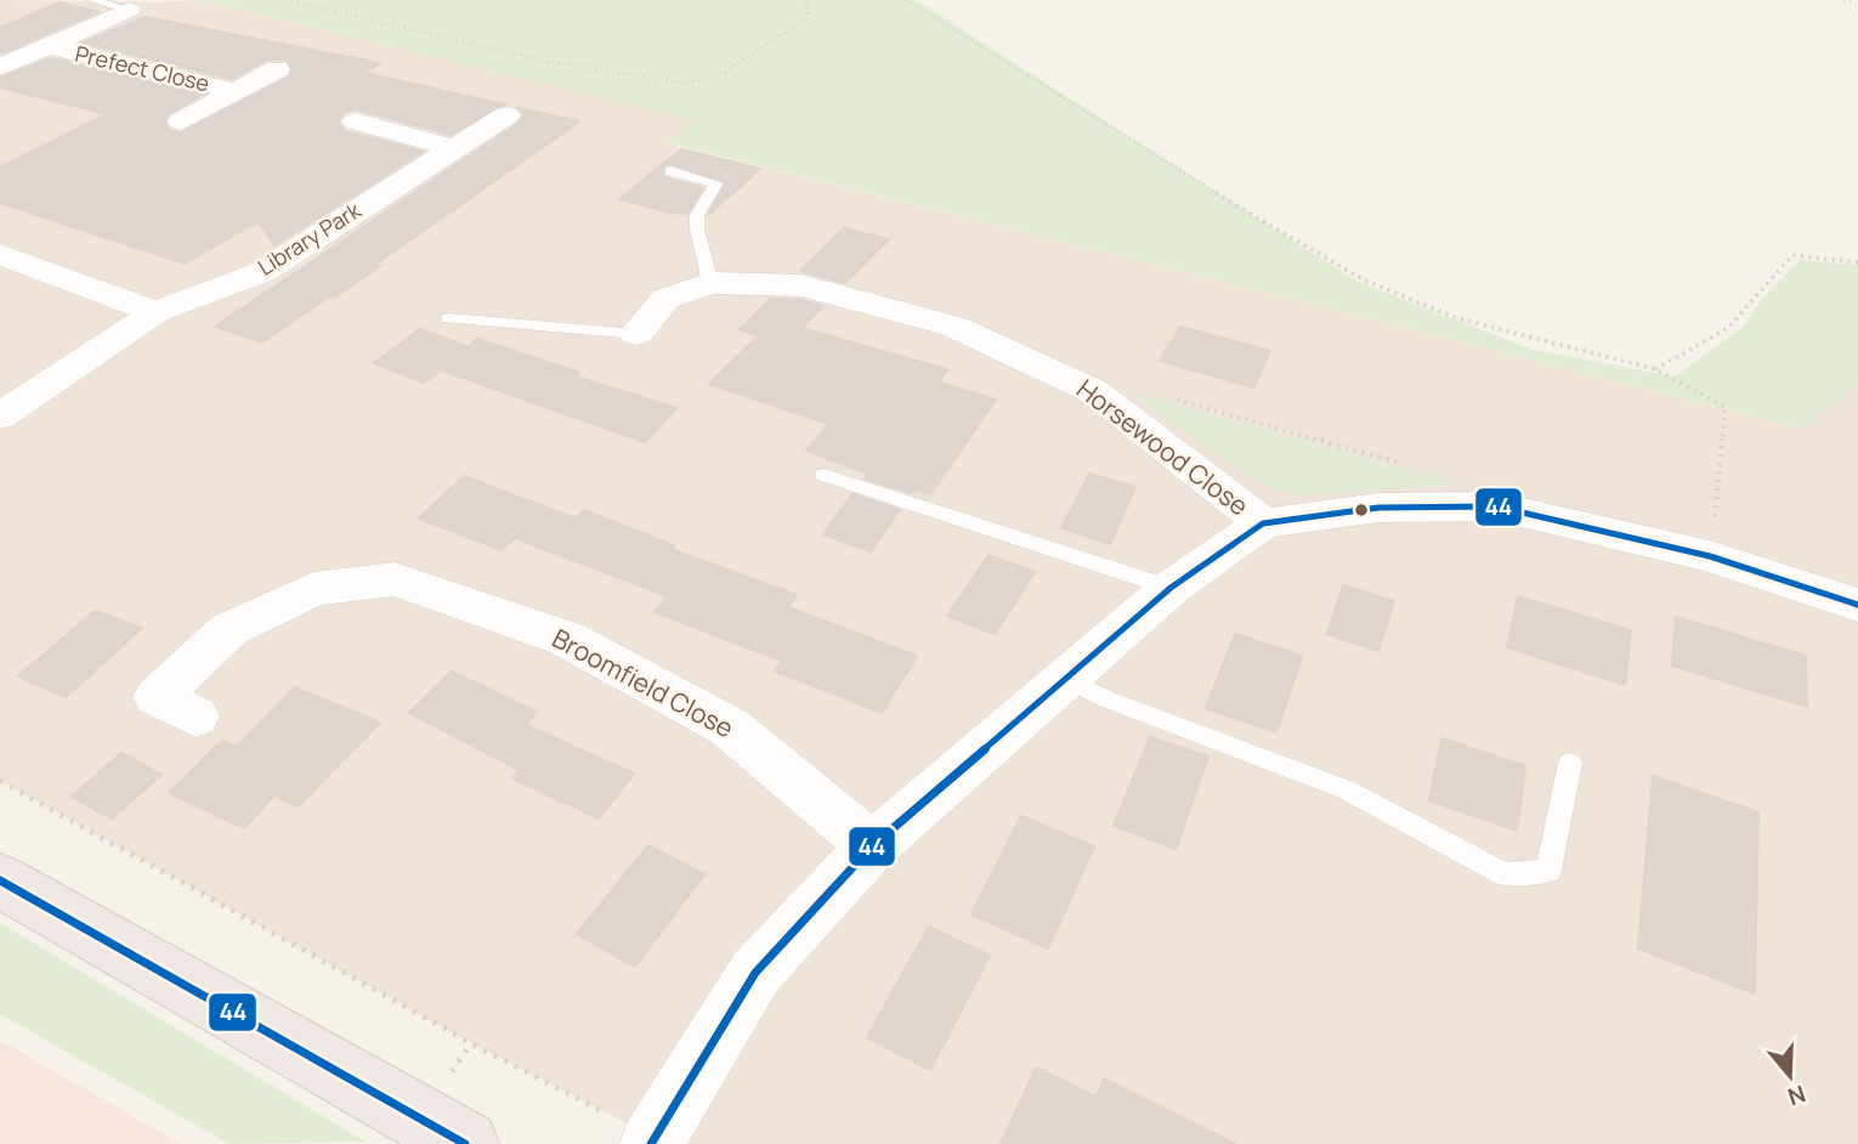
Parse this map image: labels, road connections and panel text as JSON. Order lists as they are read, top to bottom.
{
  "streets": {
    "street": [
      "Prefect Close",
      "Library Park",
      "Horsewood Close",
      "Broomfield Close"
    ]
  },
  "lines": ["transit line 44"],
  "north": "bottom"
}
